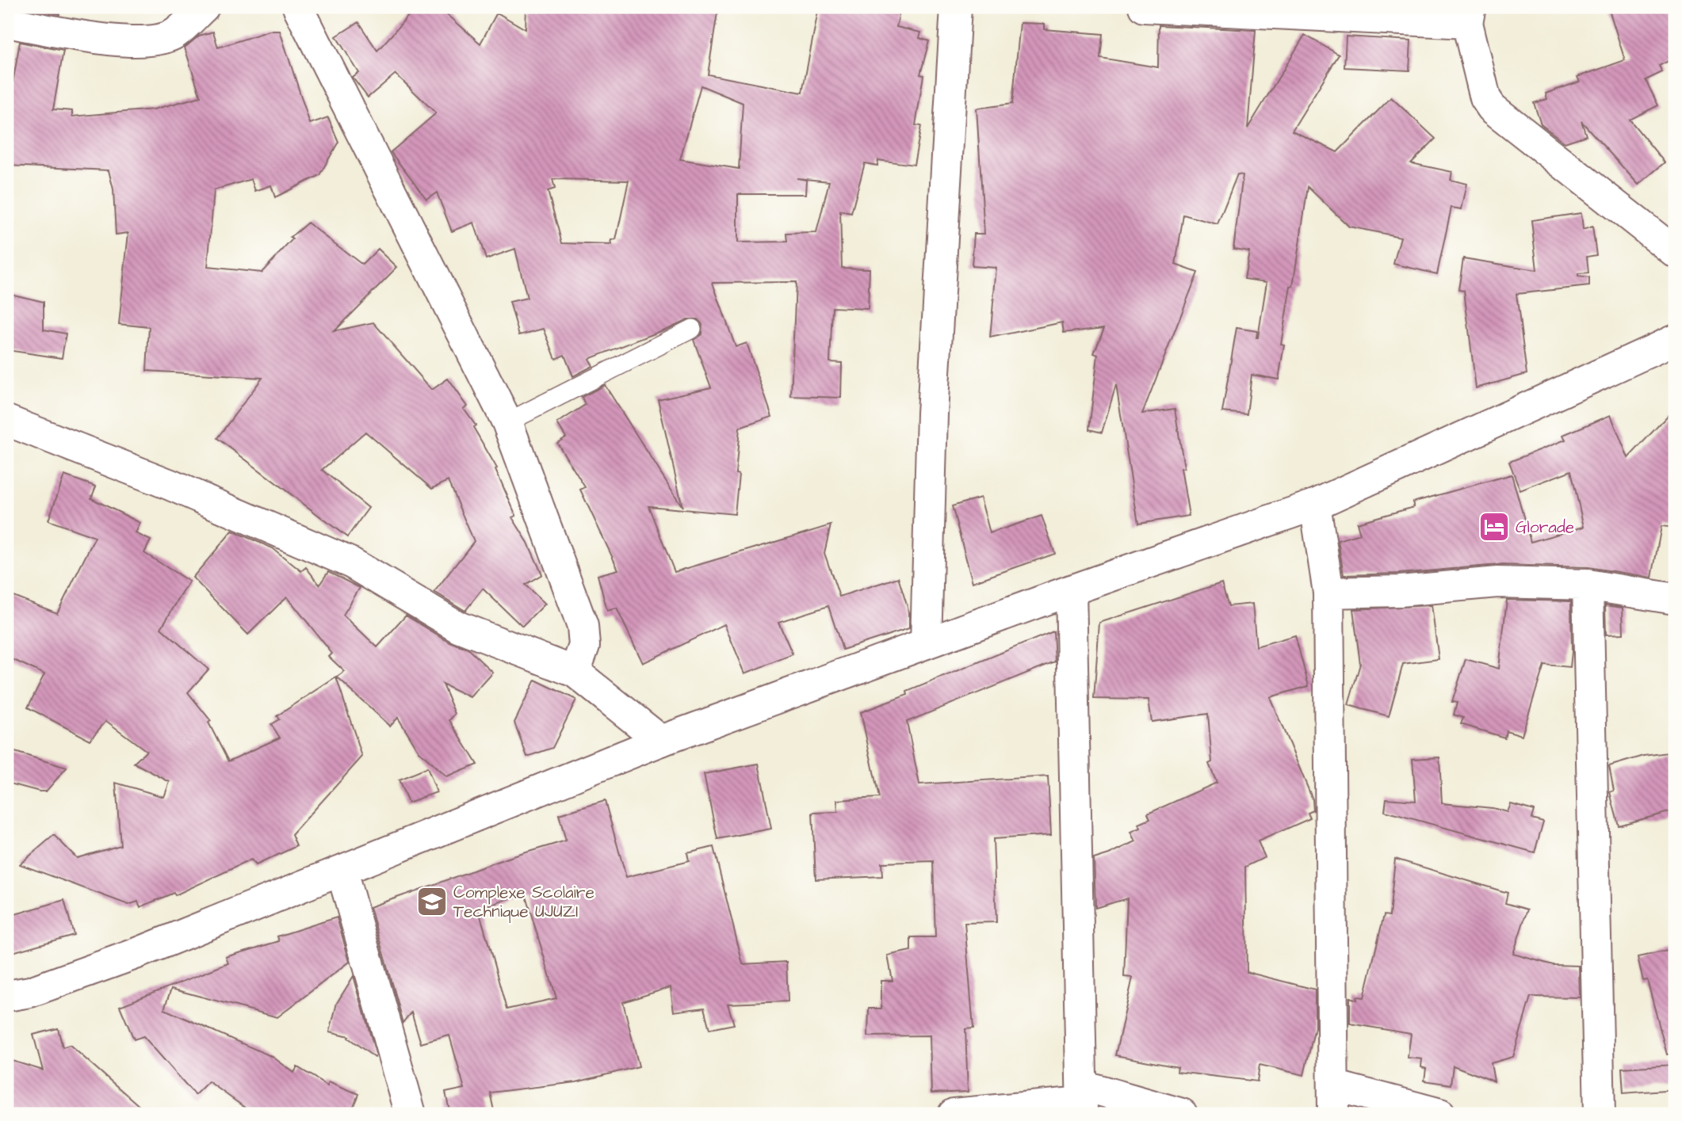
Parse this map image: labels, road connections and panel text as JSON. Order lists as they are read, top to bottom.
{
  "places": {
    "hotel": ["Glorade"],
    "school or university": ["Complexe Scolaire Technique UJUZI"]
  }
}
